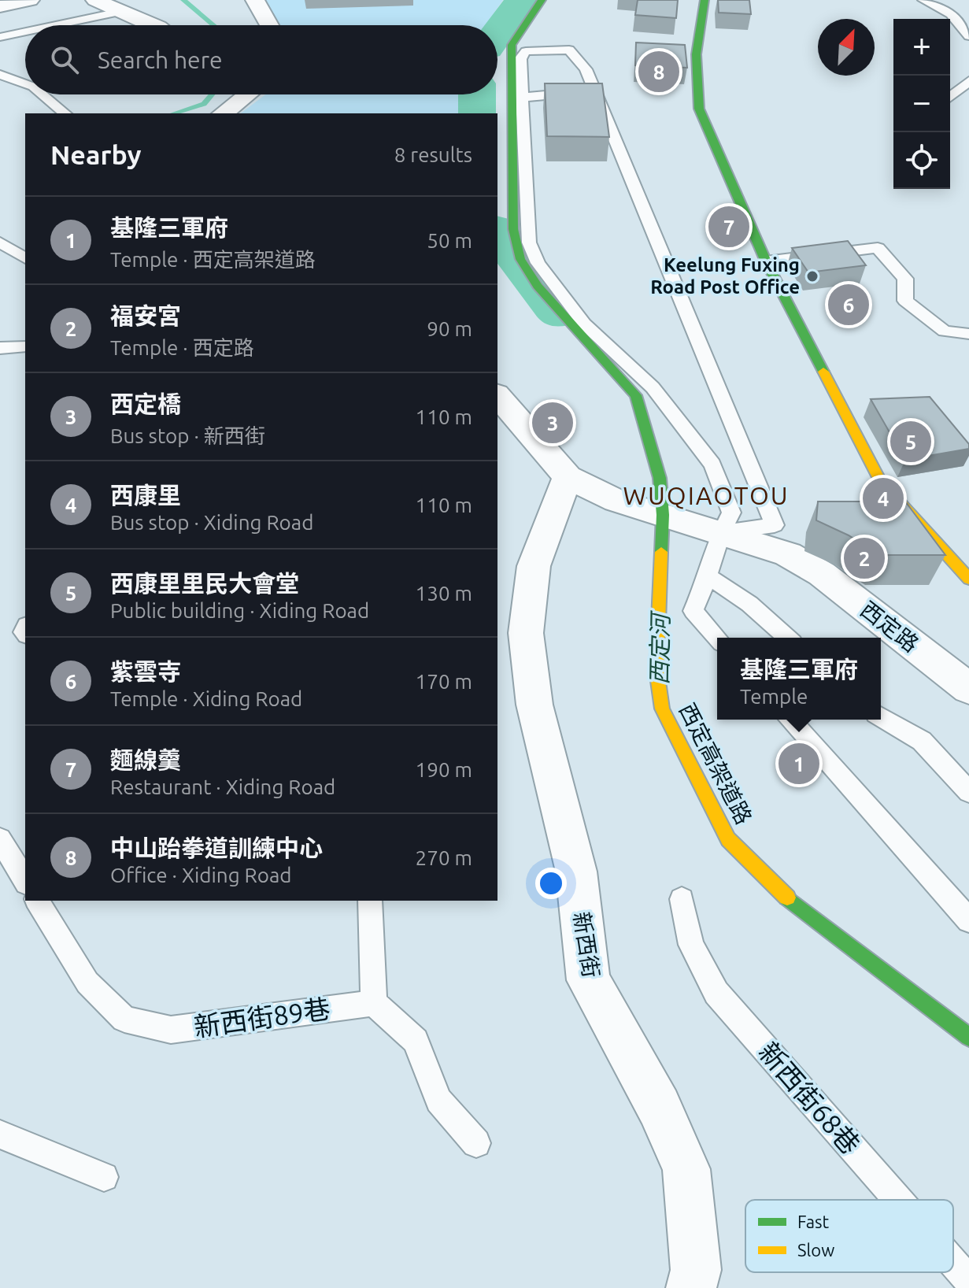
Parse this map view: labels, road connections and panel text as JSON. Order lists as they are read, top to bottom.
{
  "streets": {
    "street": ["西定路", "西定高架道路", "新西街"],
    "lane": ["新西街89巷", "新西街68巷"]
  },
  "crossings": [
    ["西定路", "西定高架道路"]
  ],
  "districts": ["WUQIAOTOU"],
  "water": ["西定河"],
  "places": ["Keelung Fuxing Road Post Office"],
  "legend": ["Fast", "Slow"],
  "north": "top right",
  "page": {
    "map_buttons": ["+", "−"],
    "search": "Search here",
    "pins": [
      "8",
      "7",
      "6",
      "3",
      "5",
      "4",
      "2",
      "1"
    ],
    "heading": ["Nearby", "8 results"],
    "list": [
      {
        "mark": "1",
        "name": "基隆三軍府",
        "note": "Temple · 西定高架道路",
        "value": "50 m"
      },
      {
        "mark": "2",
        "name": "福安宮",
        "note": "Temple · 西定路",
        "value": "90 m"
      },
      {
        "mark": "3",
        "name": "西定橋",
        "note": "Bus stop · 新西街",
        "value": "110 m"
      },
      {
        "mark": "4",
        "name": "西康里",
        "note": "Bus stop · Xiding Road",
        "value": "110 m"
      },
      {
        "mark": "5",
        "name": "西康里里民大會堂",
        "note": "Public building · Xiding Road",
        "value": "130 m"
      },
      {
        "mark": "6",
        "name": "紫雲寺",
        "note": "Temple · Xiding Road",
        "value": "170 m"
      },
      {
        "mark": "7",
        "name": "麵線羹",
        "note": "Restaurant · Xiding Road",
        "value": "190 m"
      },
      {
        "mark": "8",
        "name": "中山跆拳道訓練中心",
        "note": "Office · Xiding Road",
        "value": "270 m"
      }
    ],
    "popup": ["基隆三軍府", "Temple"]
  }
}
